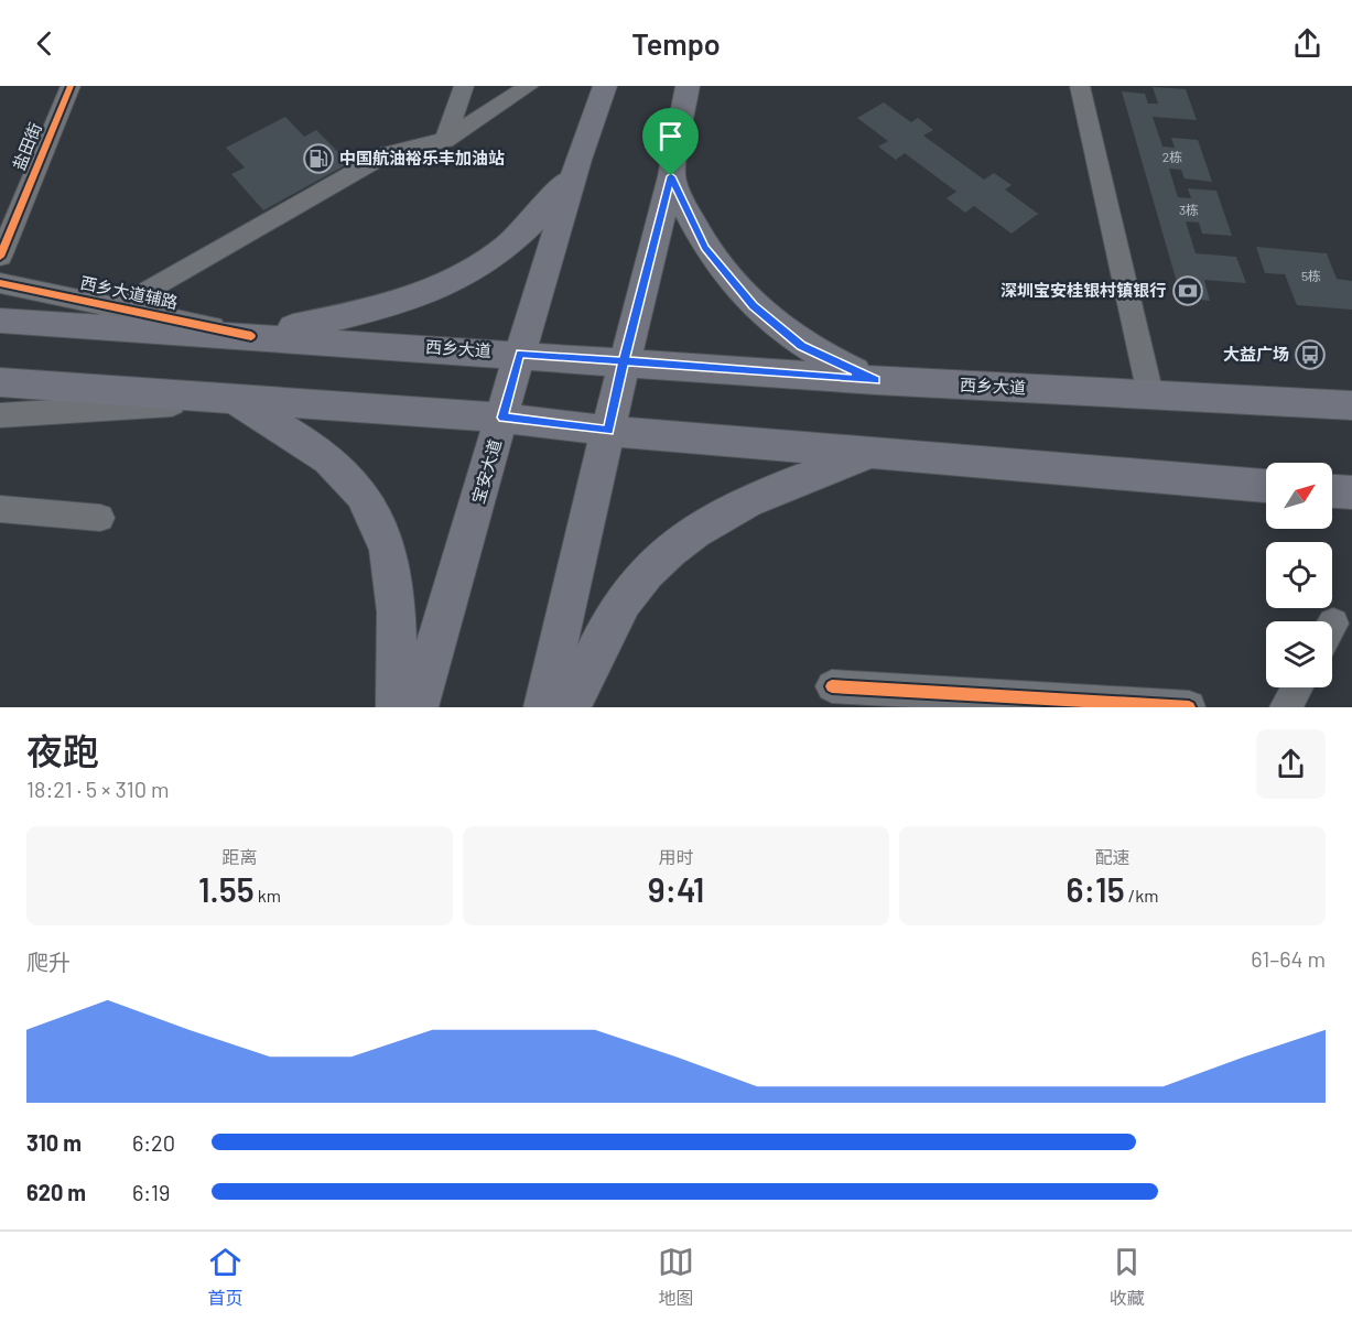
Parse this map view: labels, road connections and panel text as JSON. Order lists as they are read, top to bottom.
{
  "streets": {
    "main road": ["西乡大道", "宝安大道"],
    "street": ["盐田街", "西乡大道辅路"]
  },
  "crossings": [
    ["西乡大道辅路", "西乡大道"],
    ["西乡大道", "宝安大道"]
  ],
  "places": {
    "fuel station": ["中国航油裕乐丰加油站"],
    "bank": ["深圳宝安桂银村镇银行"],
    "bus stop": ["大益广场"]
  },
  "house_numbers": ["2栋", "3栋", "5栋"],
  "north": "top right",
  "page": {
    "header": "Tempo",
    "heading": ["夜跑", "18:21 · 5 × 310 m"],
    "stats": [
      ["距离", "1.55 km"],
      ["用时", "9:41"],
      ["配速", "6:15 /km"]
    ],
    "chart": ["爬升", "61–64 m"],
    "list": [
      {
        "name": "310 m",
        "note": "6:20"
      },
      {
        "name": "620 m",
        "note": "6:19"
      }
    ],
    "tabs": ["首页", "地图", "收藏"]
  }
}
